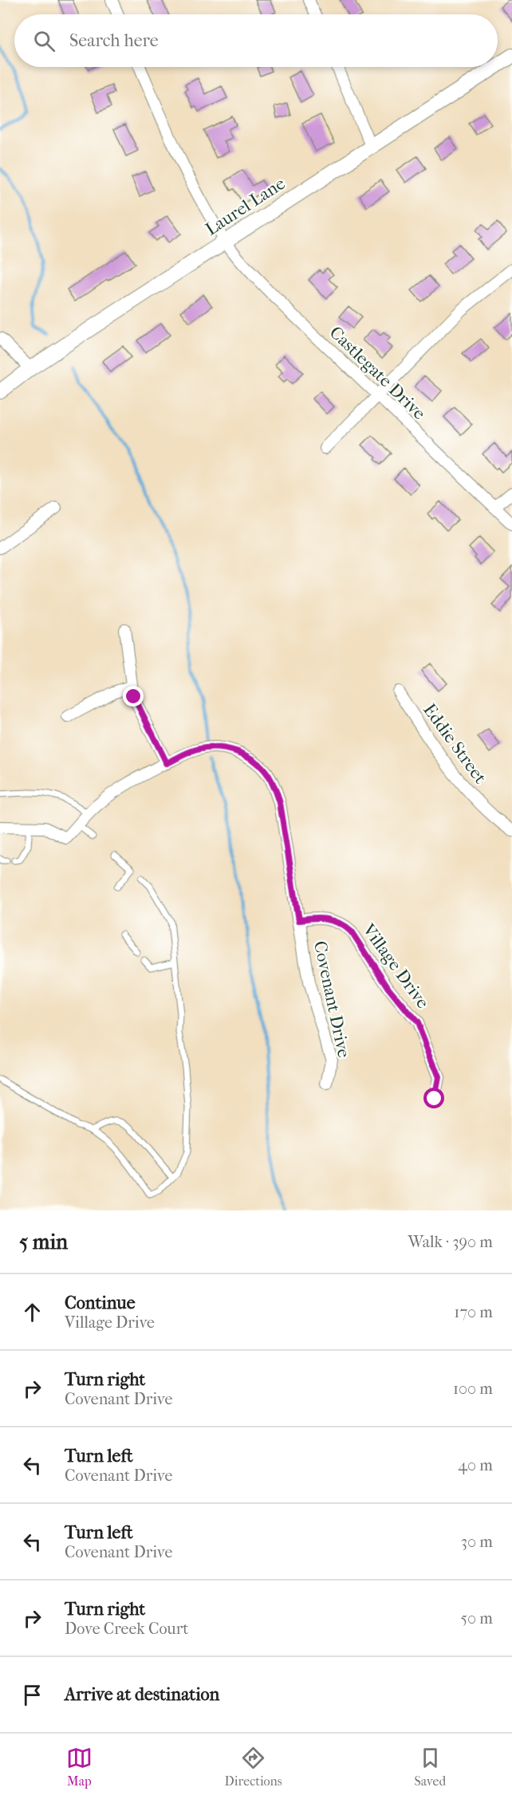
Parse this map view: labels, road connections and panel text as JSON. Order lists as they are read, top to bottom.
{
  "streets": {
    "street": [
      "Laurel Lane",
      "Castlegate Drive",
      "Eddie Street",
      "Village Drive",
      "Covenant Drive"
    ]
  },
  "crossings": [
    ["Laurel Lane", "Castlegate Drive"],
    ["Village Drive", "Covenant Drive"]
  ],
  "page": {
    "search": "Search here",
    "heading": ["5 min", "Walk · 390 m"],
    "list": [
      ["Continue", "Village Drive", "170 m"],
      ["Turn right", "Covenant Drive", "100 m"],
      ["Turn left", "Covenant Drive", "40 m"],
      ["Turn left", "Covenant Drive", "30 m"],
      ["Turn right", "Dove Creek Court", "50 m"],
      "Arrive at destination"
    ],
    "nav": ["Map", "Directions", "Saved"]
  }
}
